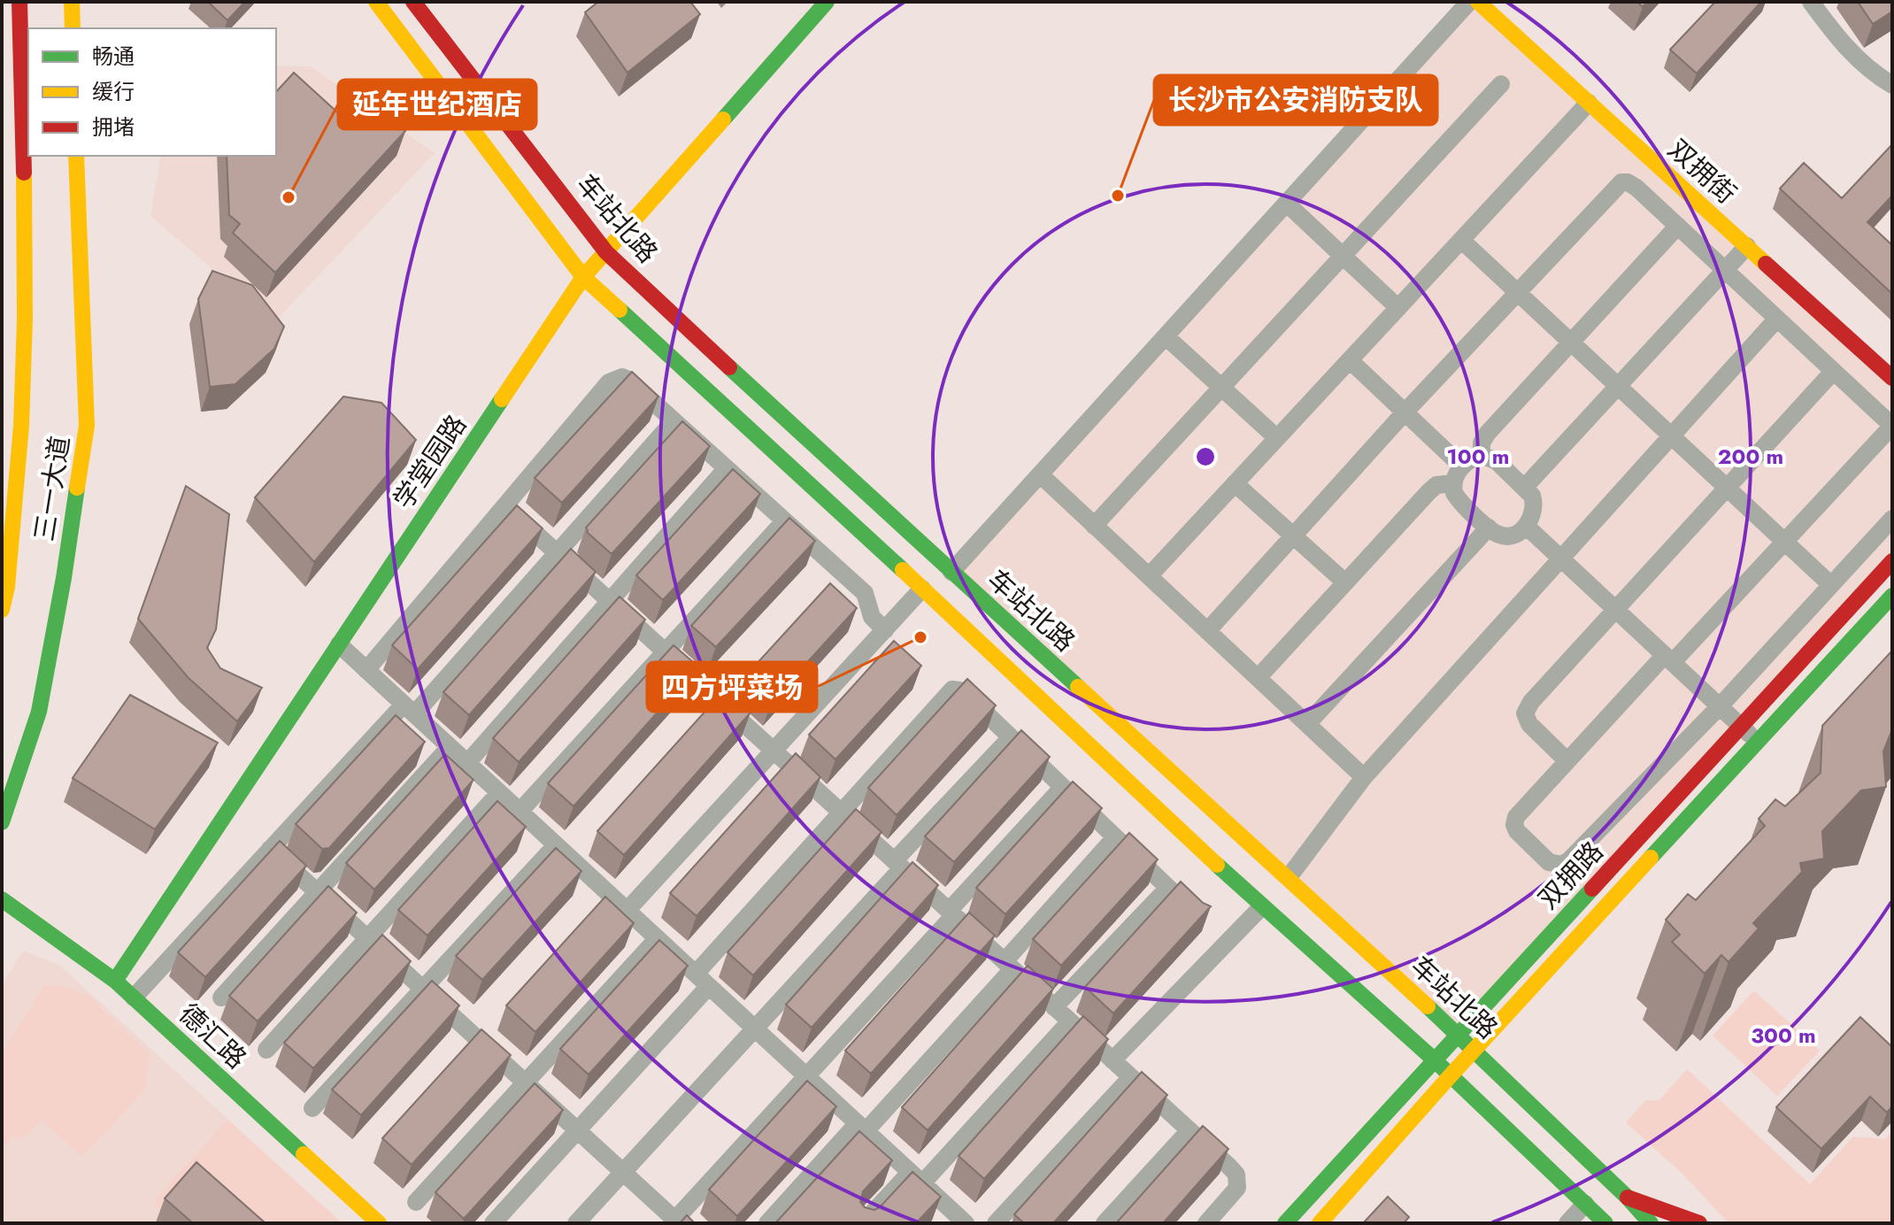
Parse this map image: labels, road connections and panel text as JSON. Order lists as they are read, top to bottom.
{
  "streets": {
    "main road": [
      "双拥街",
      "车站北路",
      "学堂园路",
      "三一大道",
      "双拥路",
      "德汇路"
    ]
  },
  "crossings": [
    ["车站北路", "学堂园路"],
    ["车站北路", "双拥路"],
    ["学堂园路", "德汇路"]
  ],
  "places": ["长沙市公安消防支队", "延年世纪酒店", "四方坪菜场"],
  "legend": ["畅通", "缓行", "拥堵"],
  "rings": ["100 m", "200 m", "300 m"]
}
